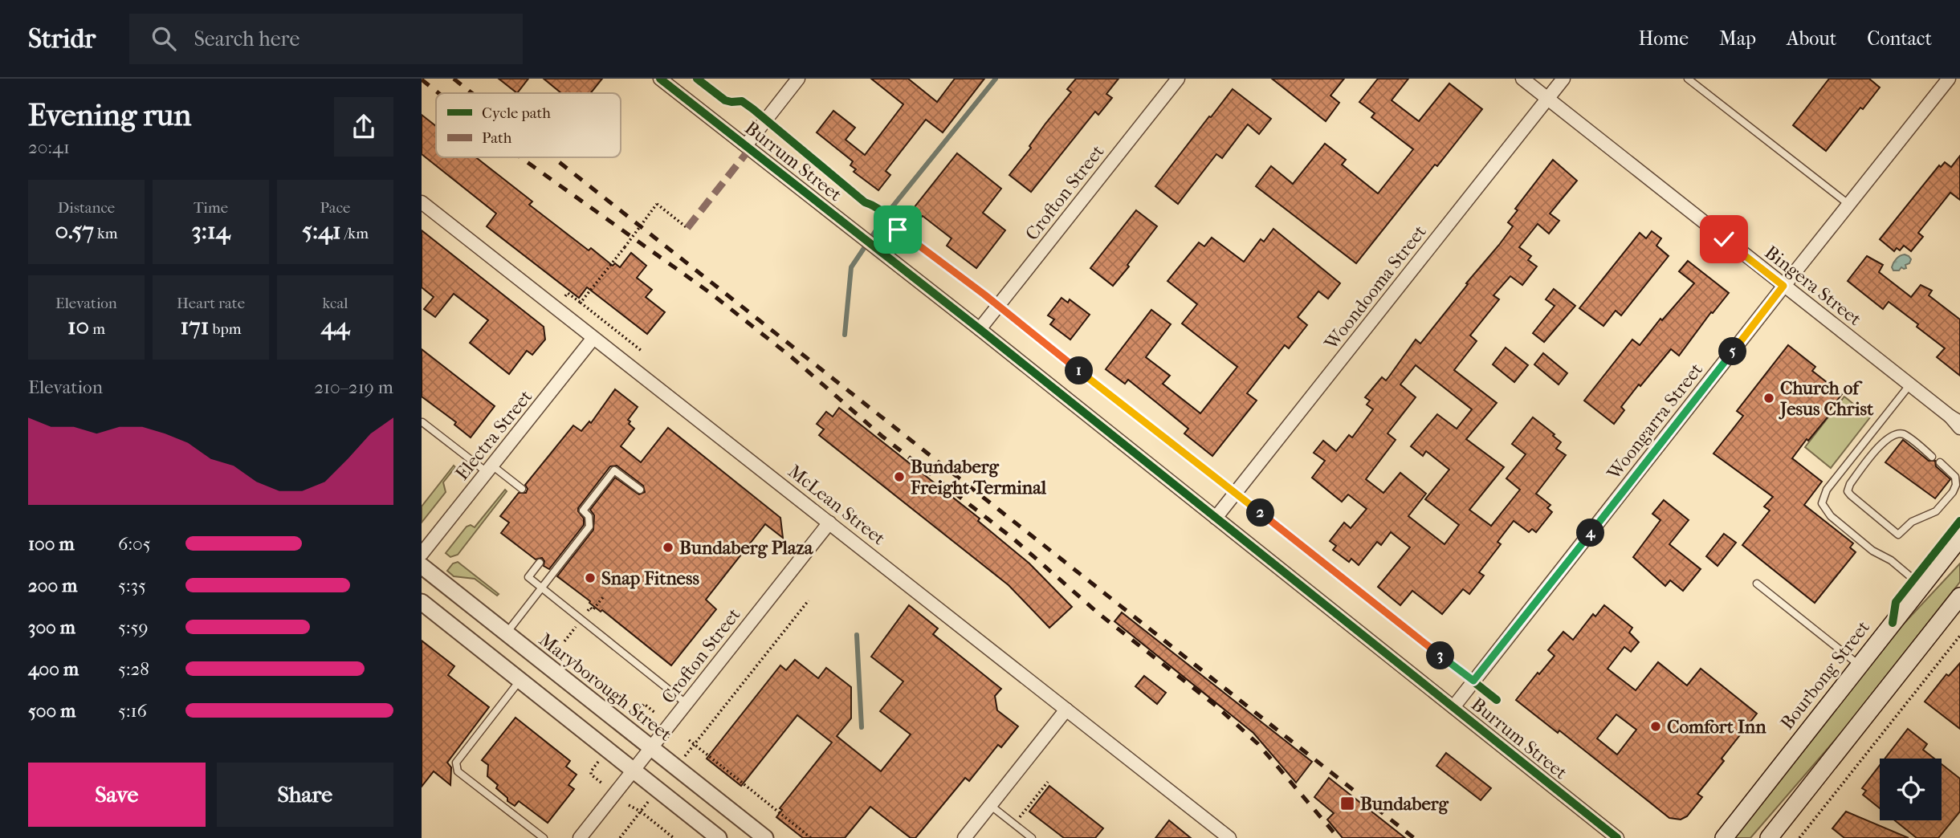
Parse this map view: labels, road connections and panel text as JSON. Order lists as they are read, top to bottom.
{
  "streets": {
    "main road": ["Bourbong Street"],
    "street": [
      "Burrum Street",
      "Crofton Street",
      "Bingera Street",
      "Woondooma Street",
      "Woongarra Street",
      "Electra Street",
      "McLean Street",
      "Maryborough Street"
    ]
  },
  "crossings": [
    ["Burrum Street", "Crofton Street"],
    ["Burrum Street", "Woondooma Street"],
    ["Burrum Street", "Woongarra Street"],
    ["Crofton Street", "McLean Street"],
    ["Crofton Street", "Maryborough Street"],
    ["Bingera Street", "Woondooma Street"],
    ["Bingera Street", "Woongarra Street"],
    ["Electra Street", "McLean Street"]
  ],
  "places": {
    "other": [
      "Church of Jesus Christ",
      "Bundaberg Freight Terminal",
      "Bundaberg Plaza",
      "Snap Fitness",
      "Comfort Inn"
    ],
    "transit": ["Bundaberg"]
  },
  "legend": ["Cycle path", "Path"],
  "page": {
    "header": "Stridr",
    "search": "Search here",
    "nav": [
      "Home",
      "Map",
      "About",
      "Contact"
    ],
    "heading": ["Evening run", "20:41"],
    "stats": [
      ["Distance", "0.57 km"],
      ["Time", "3:14"],
      ["Pace", "5:41 /km"],
      ["Elevation", "10 m"],
      ["Heart rate", "171 bpm"],
      ["kcal", "44"]
    ],
    "pins": [
      "5",
      "1",
      "2",
      "4",
      "3"
    ],
    "chart": ["Elevation", "210–219 m"],
    "list": [
      {
        "name": "100 m",
        "note": "6:05"
      },
      {
        "name": "200 m",
        "note": "5:35"
      },
      {
        "name": "300 m",
        "note": "5:59"
      },
      {
        "name": "400 m",
        "note": "5:28"
      },
      {
        "name": "500 m",
        "note": "5:16"
      }
    ],
    "buttons": ["Save", "Share"]
  }
}
